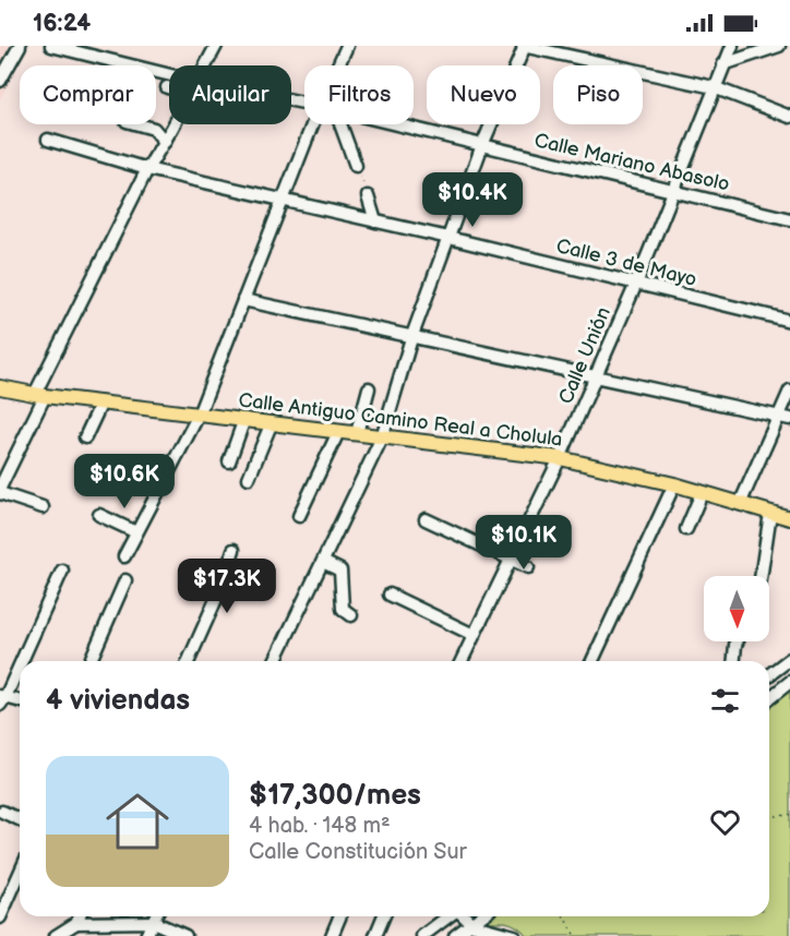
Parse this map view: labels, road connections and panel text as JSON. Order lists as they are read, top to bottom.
{
  "streets": {
    "main road": ["Calle Antiguo Camino Real a Cholula"],
    "street": ["Calle Mariano Abasolo", "Calle 3 de Mayo", "Calle Unión"]
  },
  "crossings": [
    ["Calle Mariano Abasolo", "Calle Unión"],
    ["Calle 3 de Mayo", "Calle Unión"],
    ["Calle Unión", "Calle Antiguo Camino Real a Cholula"]
  ],
  "north": "bottom",
  "page": {
    "status": "16:24",
    "chip": [
      "Comprar",
      "Alquilar",
      "Filtros",
      "Nuevo",
      "Piso"
    ],
    "price": [
      "$10.4K",
      "$10.6K",
      "$10.1K",
      "$17.3K"
    ],
    "heading": "4 viviendas",
    "list": [
      {
        "name": "$17,300/mes",
        "note": "4 hab. · 148 m² · Calle Constitución Sur"
      }
    ]
  }
}
